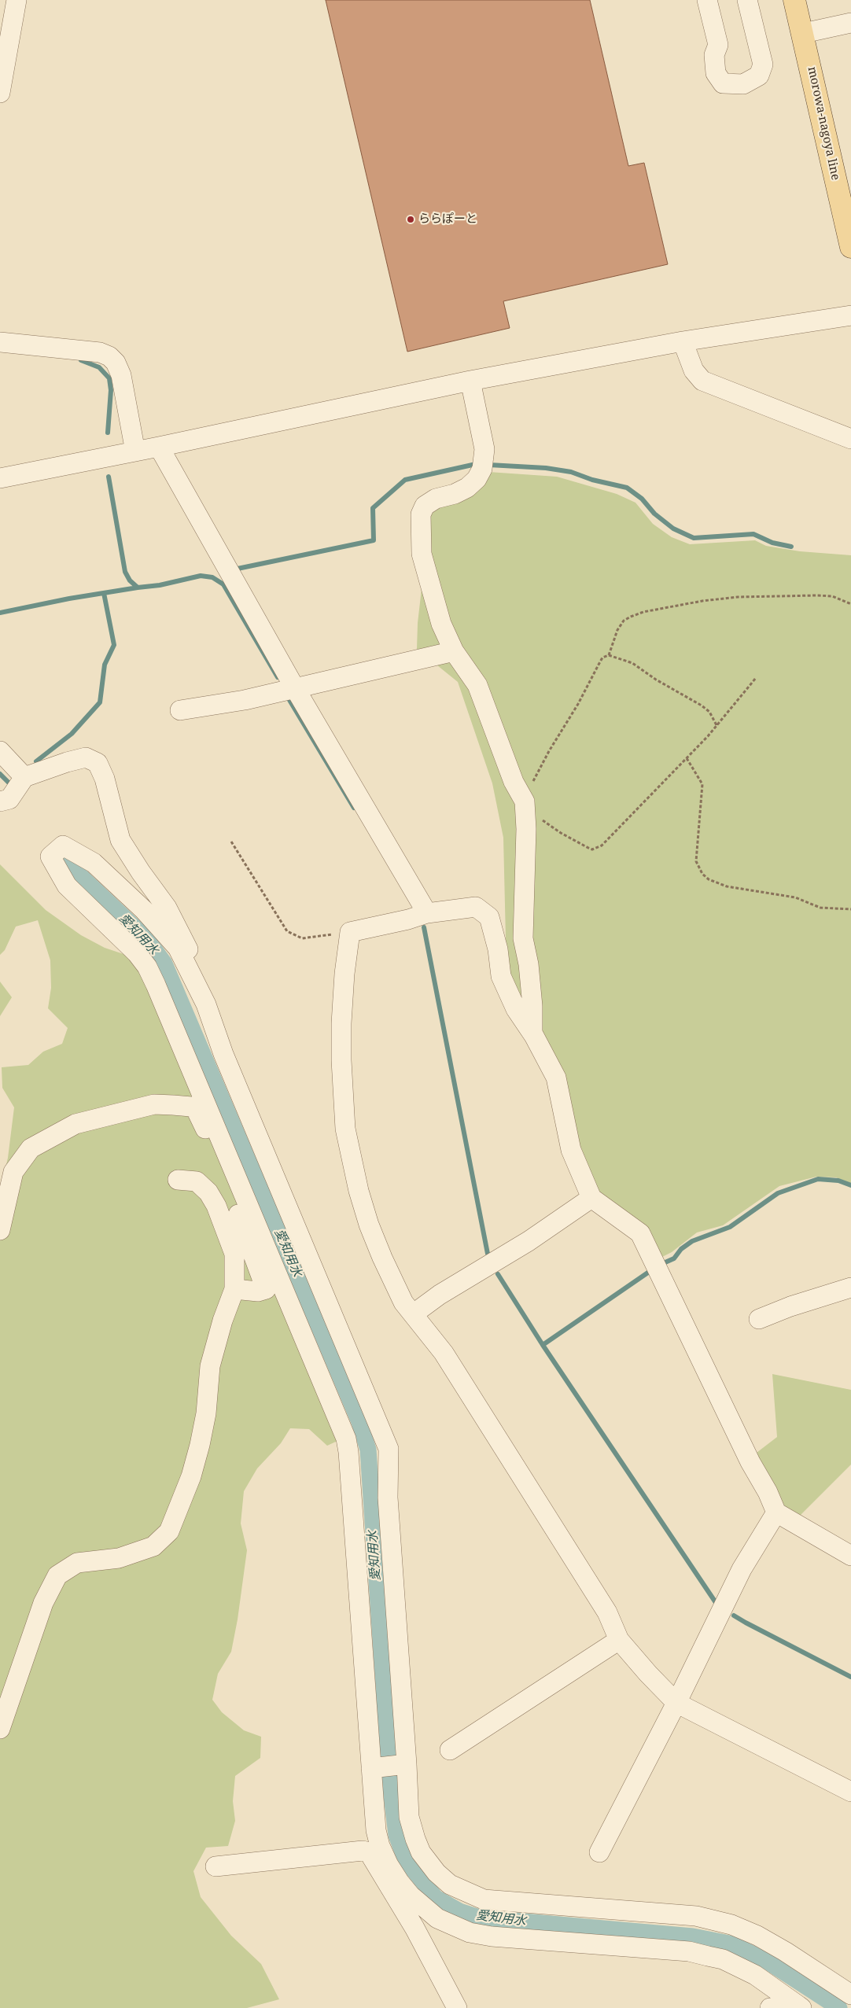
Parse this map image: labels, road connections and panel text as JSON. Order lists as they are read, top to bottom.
{
  "streets": {
    "main road": ["morowa-nagoya line"]
  },
  "water": ["愛知用水"],
  "places": ["ららぽーと"]
}
